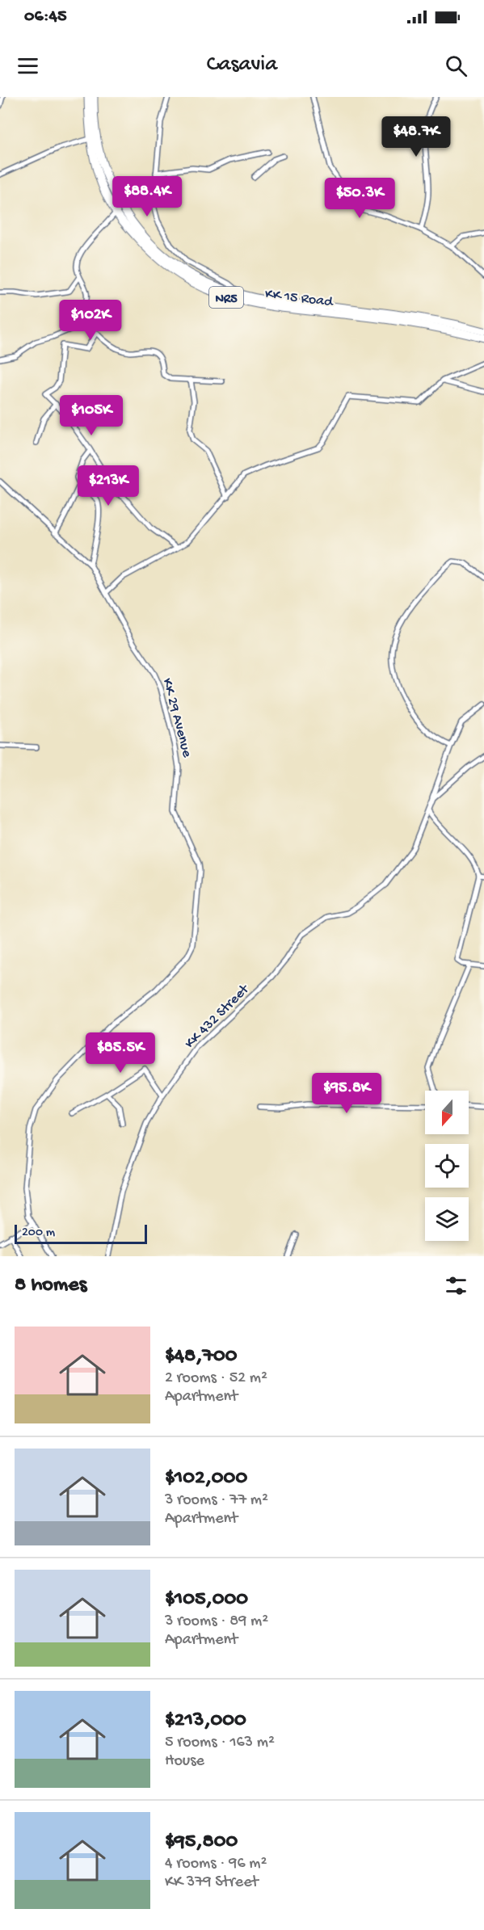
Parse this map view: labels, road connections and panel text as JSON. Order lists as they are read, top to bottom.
{
  "streets": {
    "highway": ["KK 15 Road", "NR5"],
    "street": ["KK 29 Avenue", "KK 432 Street"]
  },
  "scale_bar": "200 m",
  "north": "bottom",
  "page": {
    "status": "06:45",
    "header": "Casavia",
    "price": [
      "$48.7K",
      "$88.4K",
      "$50.3K",
      "$102K",
      "$105K",
      "$213K",
      "$85.5K",
      "$95.8K"
    ],
    "scale": "200 m",
    "heading": "8 homes",
    "list": [
      {
        "name": "$48,700",
        "note": "2 rooms · 52 m² · Apartment"
      },
      {
        "name": "$102,000",
        "note": "3 rooms · 77 m² · Apartment"
      },
      {
        "name": "$105,000",
        "note": "3 rooms · 89 m² · Apartment"
      },
      {
        "name": "$213,000",
        "note": "5 rooms · 163 m² · House"
      },
      {
        "name": "$95,800",
        "note": "4 rooms · 96 m² · KK 379 Street"
      }
    ]
  }
}
